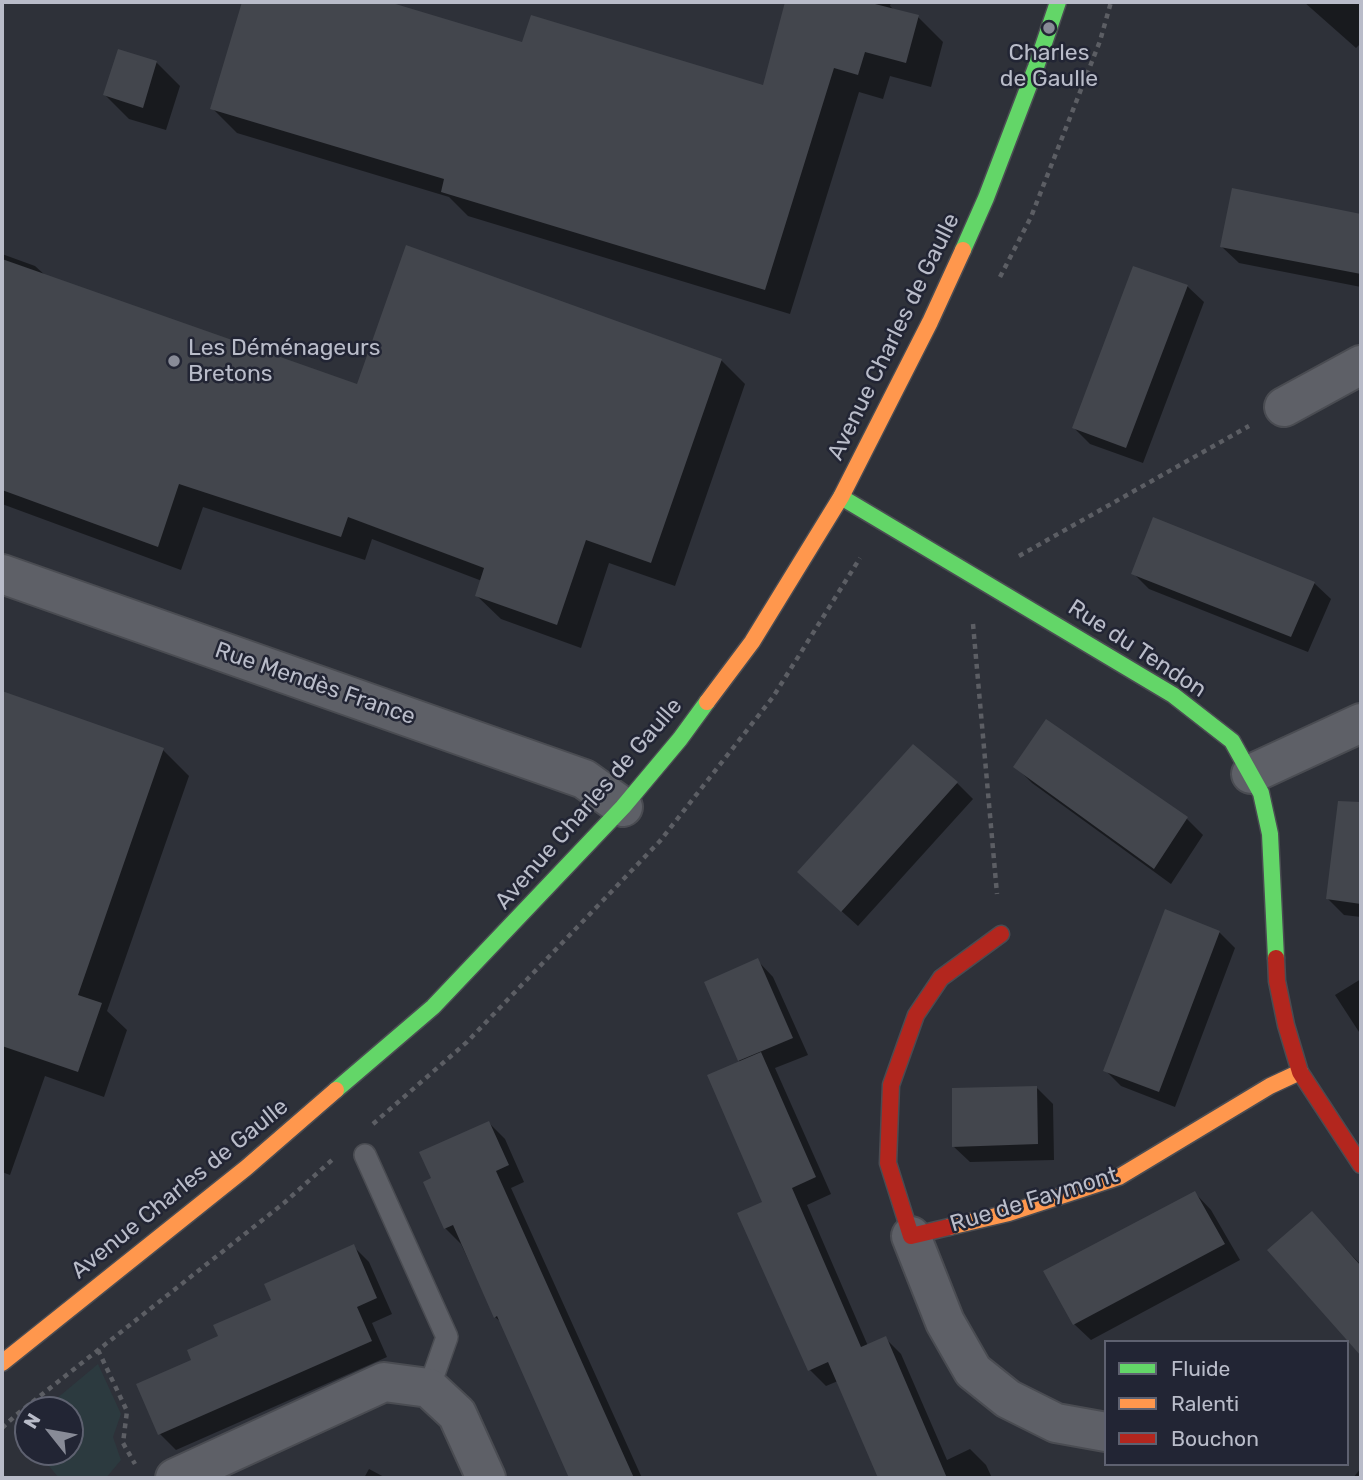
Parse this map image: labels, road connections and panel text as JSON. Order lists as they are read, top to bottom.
{
  "streets": {
    "main road": ["Avenue Charles de Gaulle", "Rue du Tendon", "Rue de Faymont"],
    "street": ["Rue Mendès France"]
  },
  "crossings": [
    ["Avenue Charles de Gaulle", "Rue du Tendon"],
    ["Avenue Charles de Gaulle", "Rue Mendès France"],
    ["Rue du Tendon", "Rue de Faymont"]
  ],
  "places": ["Charles de Gaulle", "Les Déménageurs Bretons"],
  "legend": ["Fluide", "Ralenti", "Bouchon"],
  "north": "top left"
}
